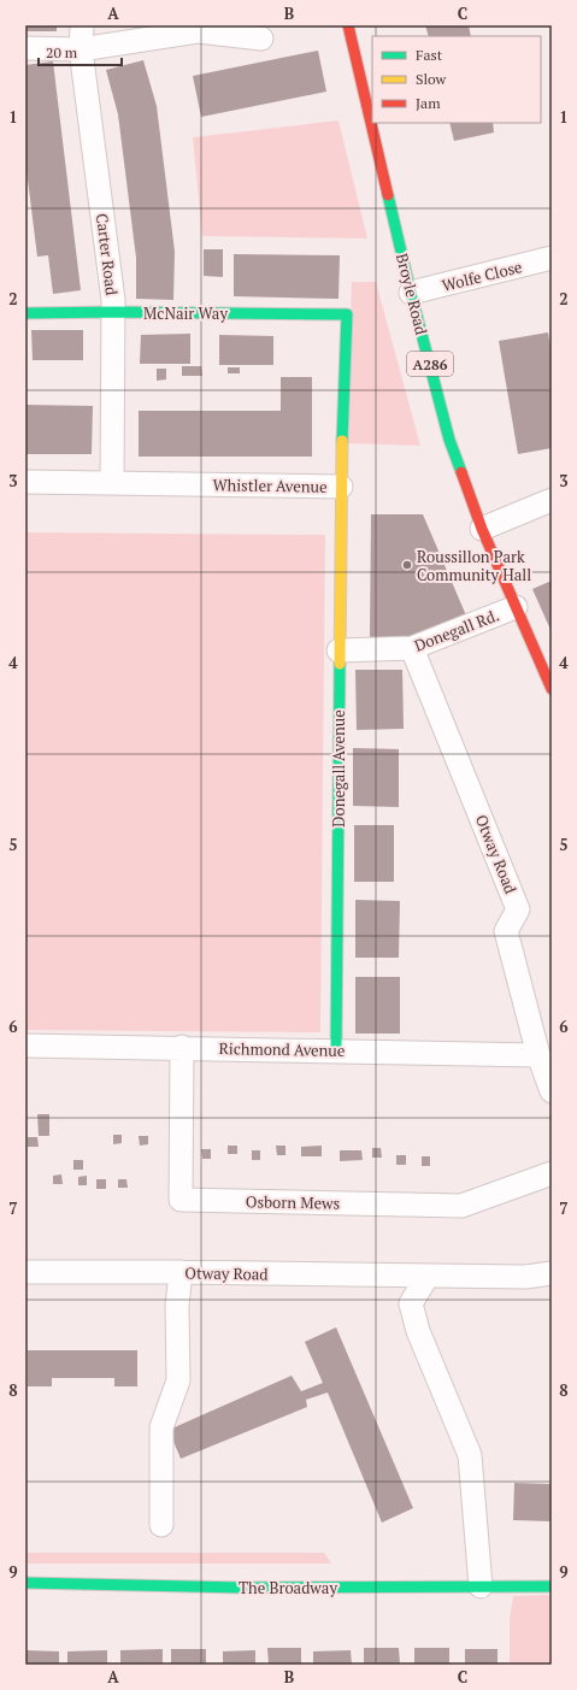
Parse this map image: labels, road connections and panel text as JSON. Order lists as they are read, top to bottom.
{
  "streets": {
    "street": [
      "Carter Road",
      "Wolfe Close",
      "Broyle Road",
      "McNair Way",
      "A286",
      "Whistler Avenue",
      "Donegall Rd.",
      "Donegall Avenue",
      "Otway Road",
      "Richmond Avenue",
      "Osborn Mews",
      "The Broadway"
    ]
  },
  "crossings": [
    ["Carter Road", "McNair Way"],
    ["Carter Road", "Whistler Avenue"],
    ["Wolfe Close", "Broyle Road"],
    ["Broyle Road", "Donegall Rd."],
    ["McNair Way", "Whistler Avenue"],
    ["Whistler Avenue", "Donegall Avenue"],
    ["Donegall Rd.", "Donegall Avenue"],
    ["Donegall Rd.", "Otway Road"],
    ["Donegall Avenue", "Richmond Avenue"],
    ["Otway Road", "Richmond Avenue"],
    ["Richmond Avenue", "Osborn Mews"]
  ],
  "places": ["Roussillon Park Community Hall"],
  "legend": ["Fast", "Slow", "Jam"],
  "scale_bar": "20 m",
  "grid": {
    "columns": ["A", "B", "C"],
    "rows": [
      "1",
      "2",
      "3",
      "4",
      "5",
      "6",
      "7",
      "8",
      "9"
    ]
  }
}
